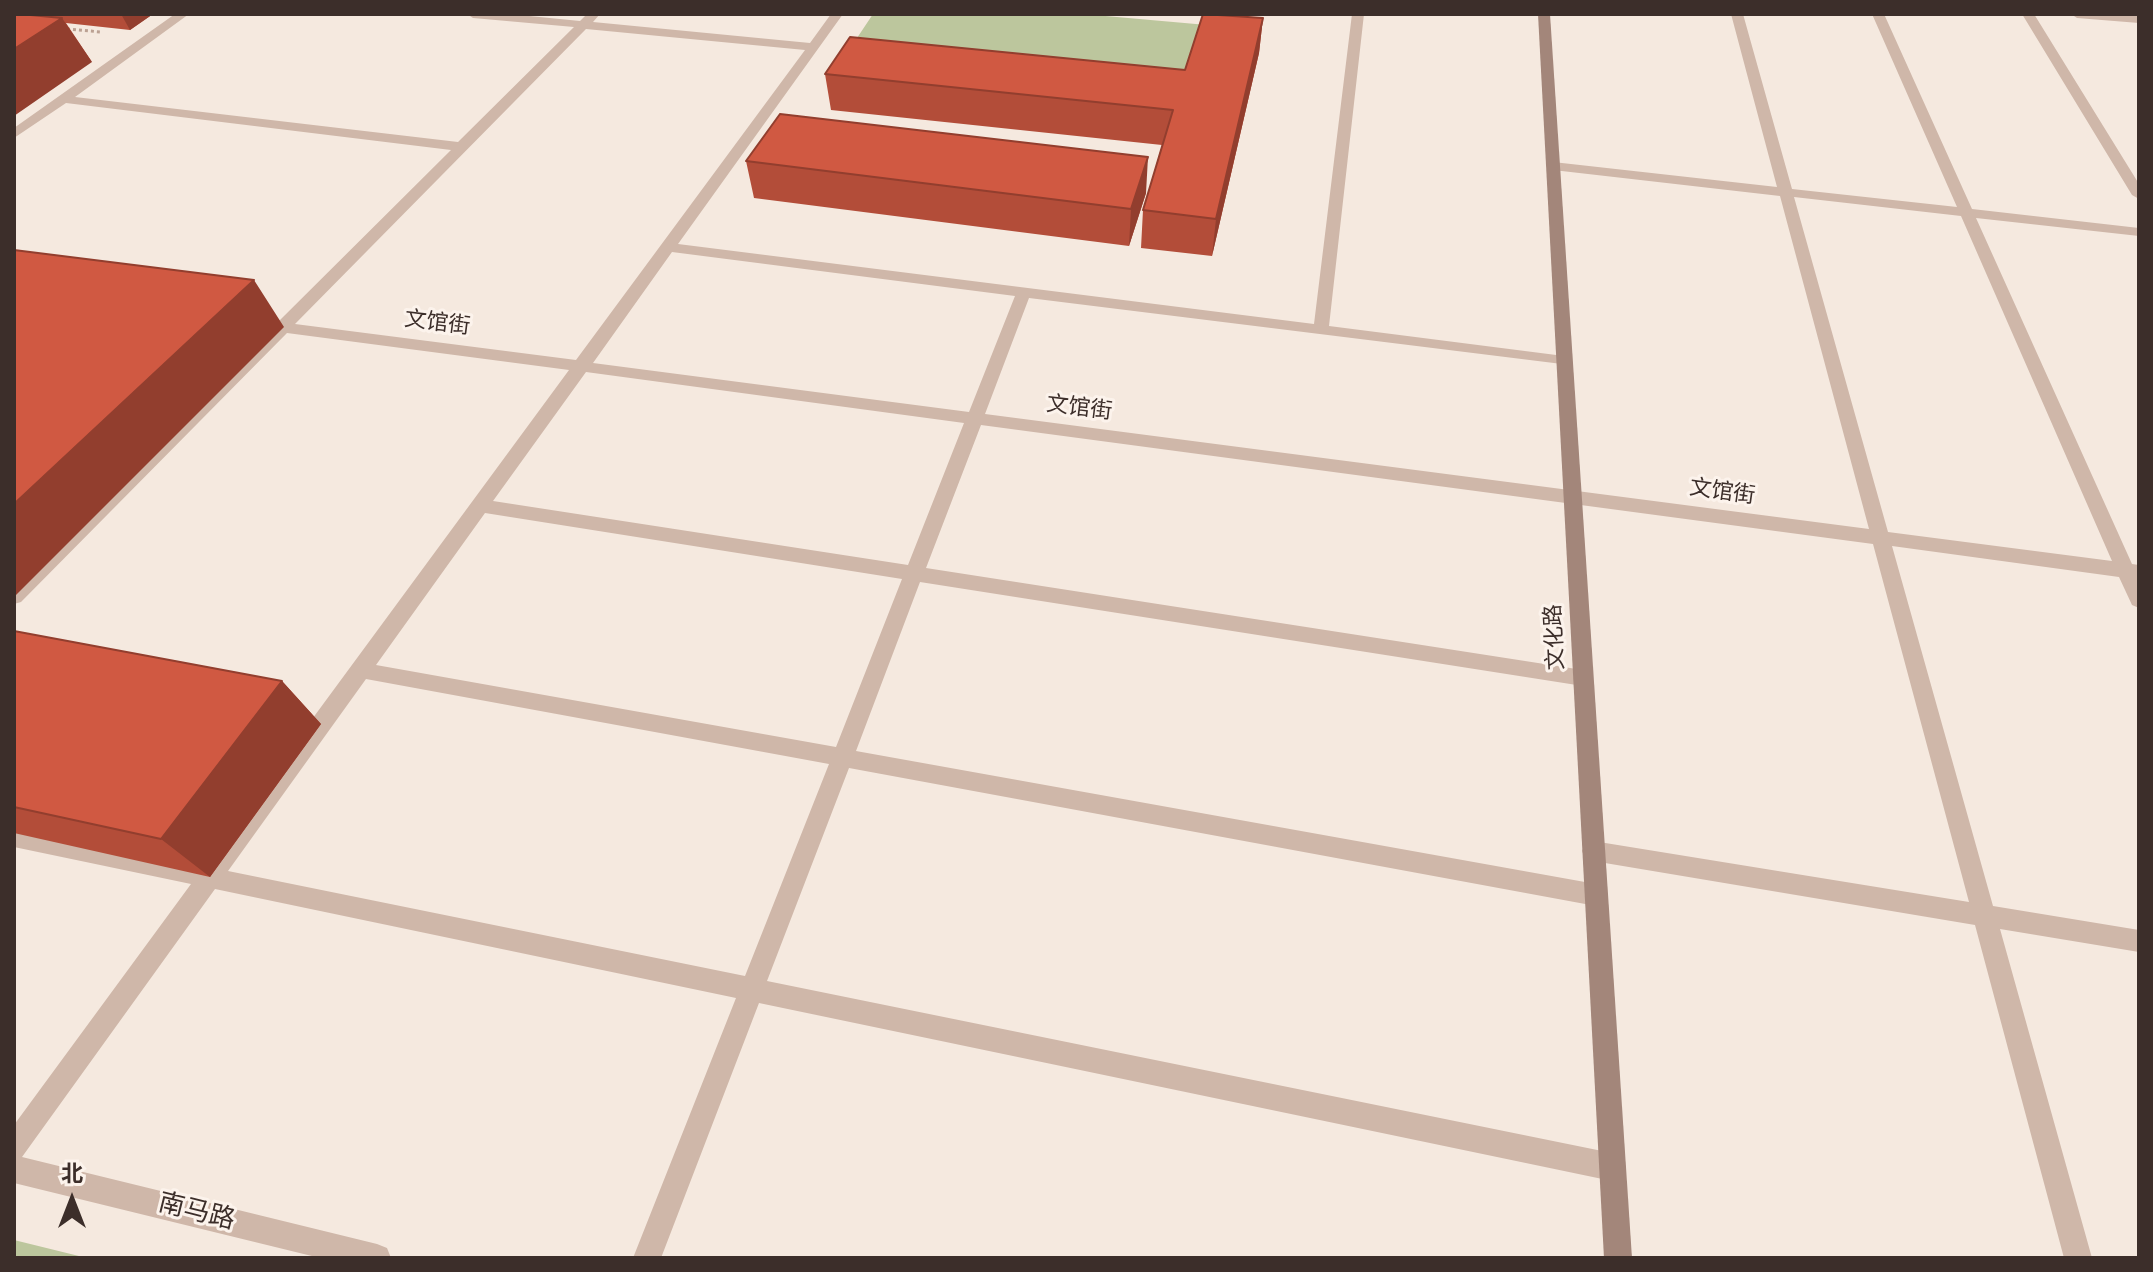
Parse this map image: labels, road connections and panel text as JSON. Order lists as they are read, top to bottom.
{
  "streets": {
    "street": ["文馆街", "文化路", "南马路"]
  },
  "crossings": [
    ["文馆街", "文化路"]
  ],
  "north": "top"
}
